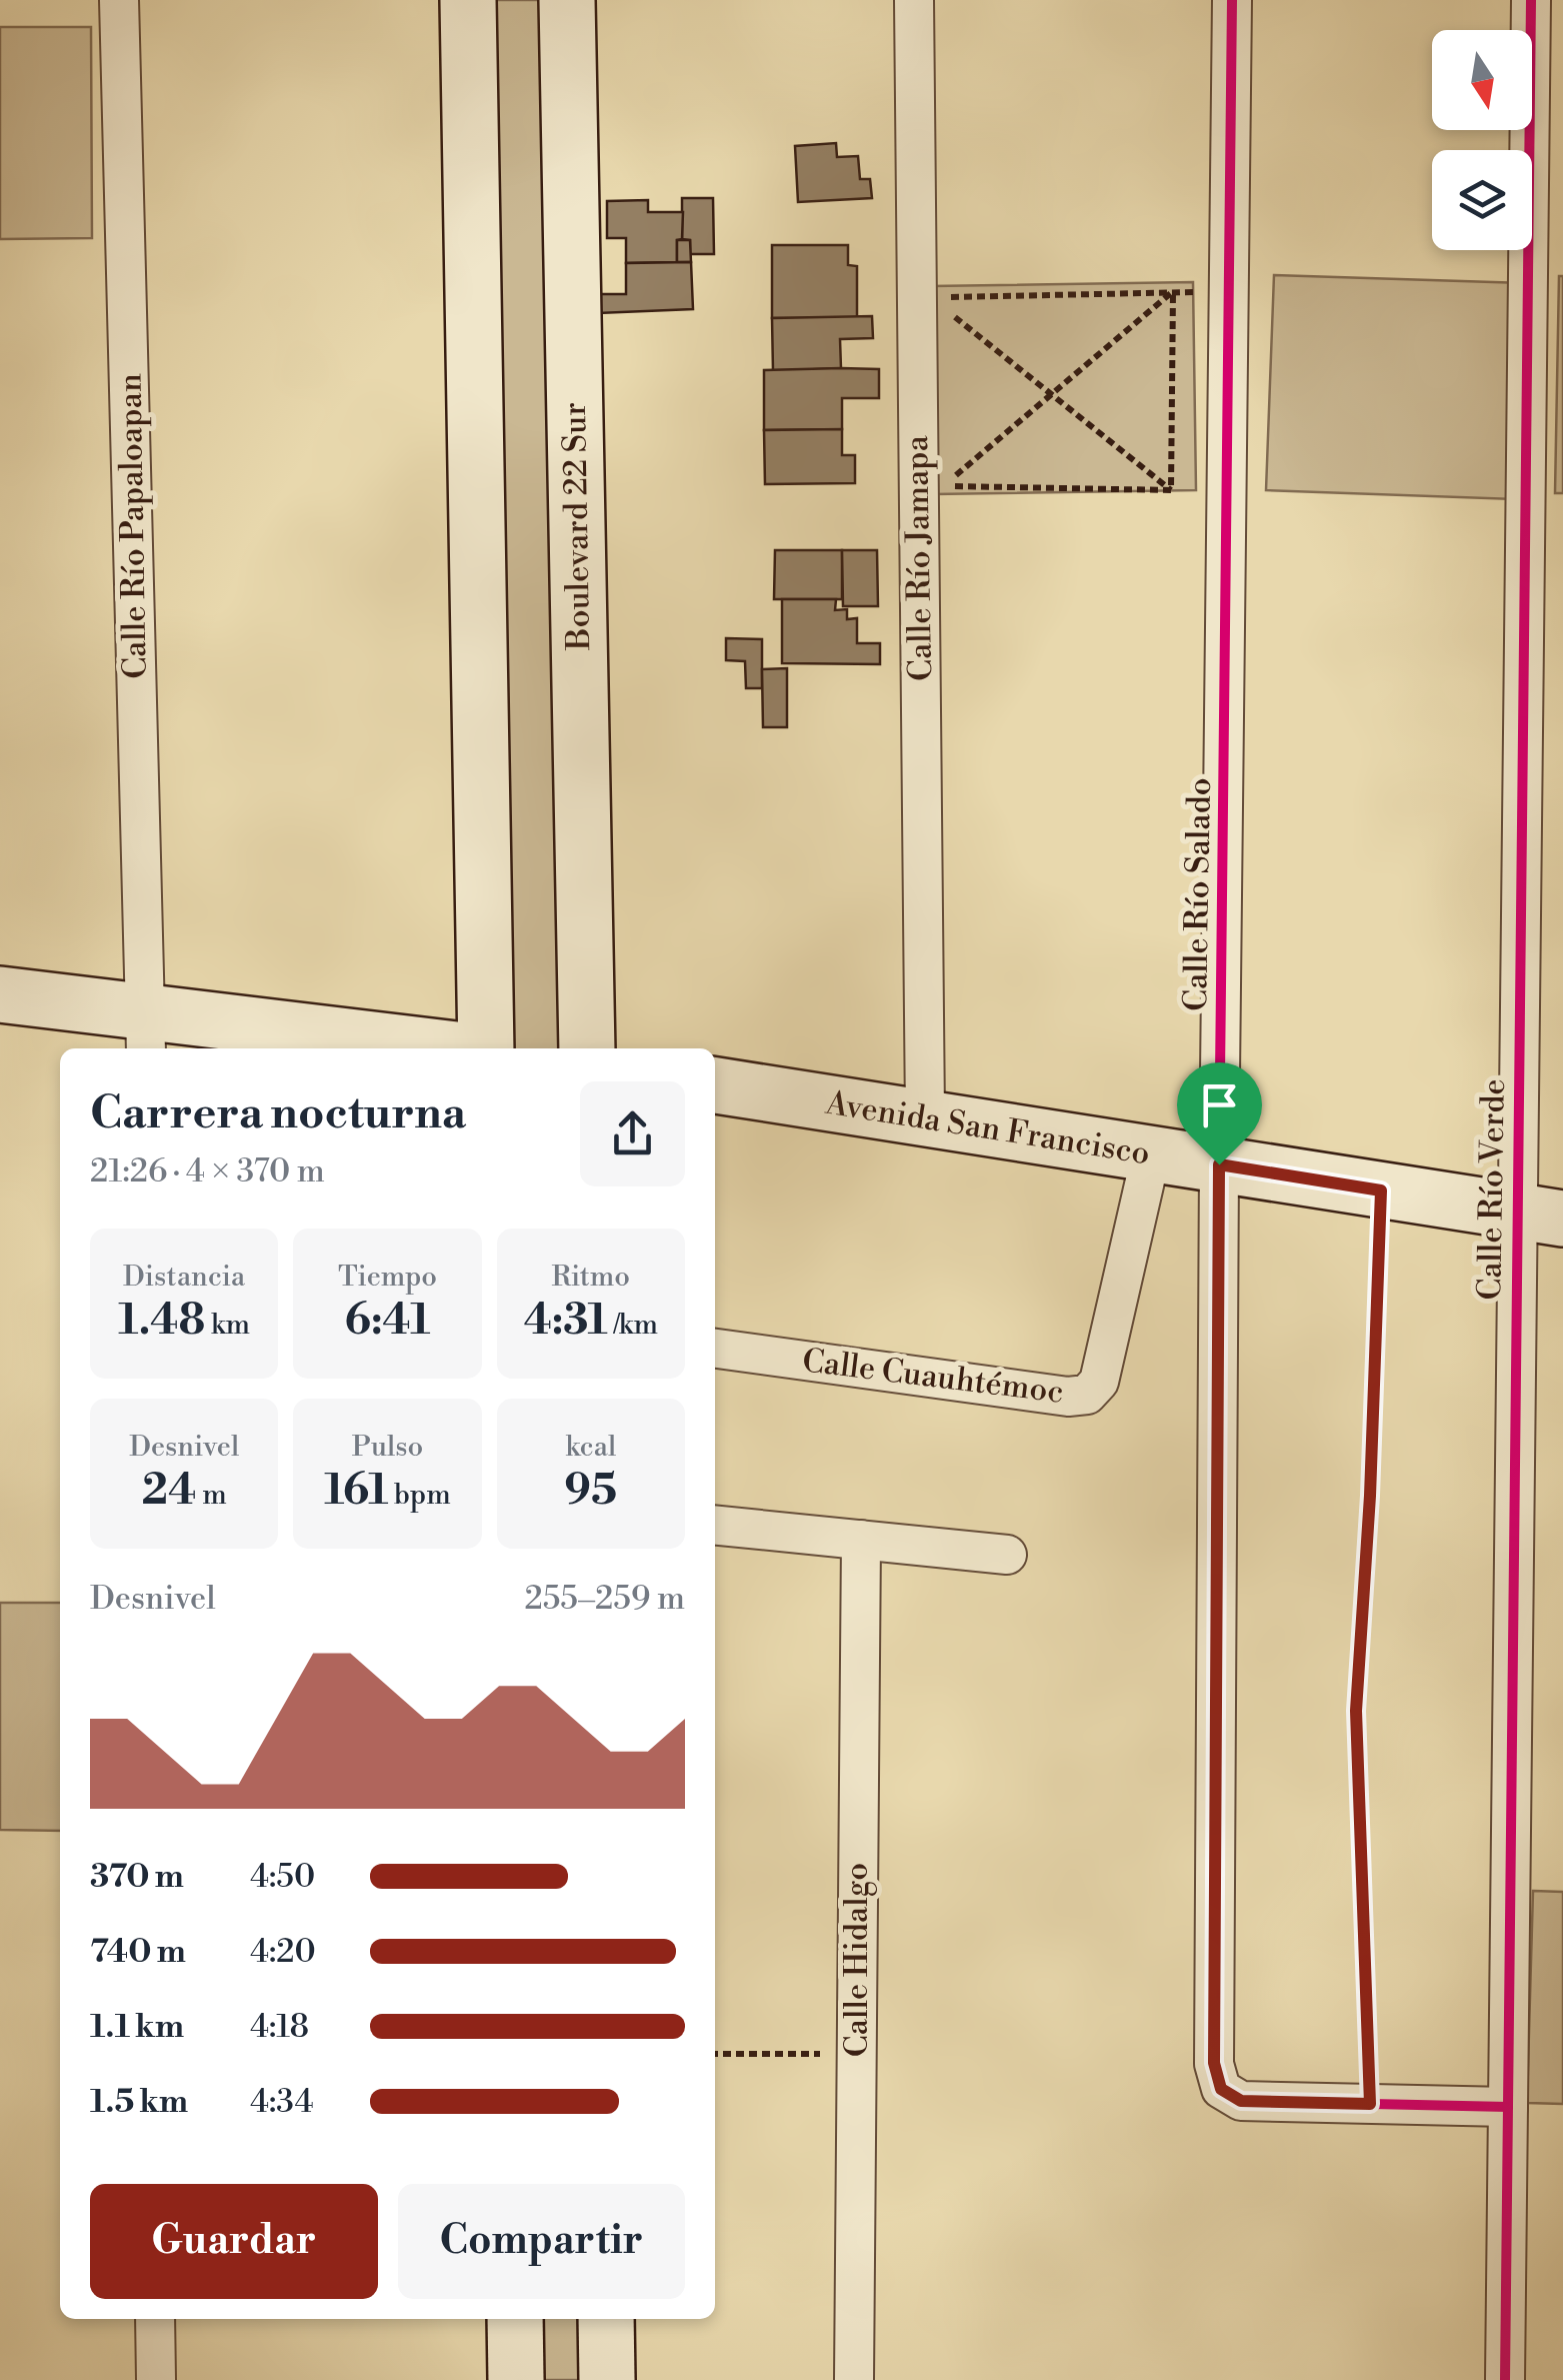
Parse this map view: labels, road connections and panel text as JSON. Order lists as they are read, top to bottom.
{
  "streets": {
    "street": [
      "Calle Río Papaloapan",
      "Boulevard 22 Sur",
      "Calle Río Jamapa",
      "Calle Río Salado",
      "Avenida San Francisco",
      "Calle Río Verde",
      "Calle Cuauhtémoc",
      "Calle Hidalgo"
    ]
  },
  "crossings": [
    ["Calle Río Jamapa", "Avenida San Francisco"],
    ["Calle Río Salado", "Avenida San Francisco"],
    ["Avenida San Francisco", "Calle Río Verde"],
    ["Avenida San Francisco", "Calle Cuauhtémoc"]
  ],
  "north": "bottom",
  "page": {
    "heading": ["Carrera nocturna", "21:26 · 4 × 370 m"],
    "stats": [
      ["Distancia", "1.48 km"],
      ["Tiempo", "6:41"],
      ["Ritmo", "4:31 /km"],
      ["Desnivel", "24 m"],
      ["Pulso", "161 bpm"],
      ["kcal", "95"]
    ],
    "chart": ["Desnivel", "255–259 m"],
    "list": [
      {
        "name": "370 m",
        "note": "4:50"
      },
      {
        "name": "740 m",
        "note": "4:20"
      },
      {
        "name": "1.1 km",
        "note": "4:18"
      },
      {
        "name": "1.5 km",
        "note": "4:34"
      }
    ],
    "buttons": ["Guardar", "Compartir"]
  }
}
